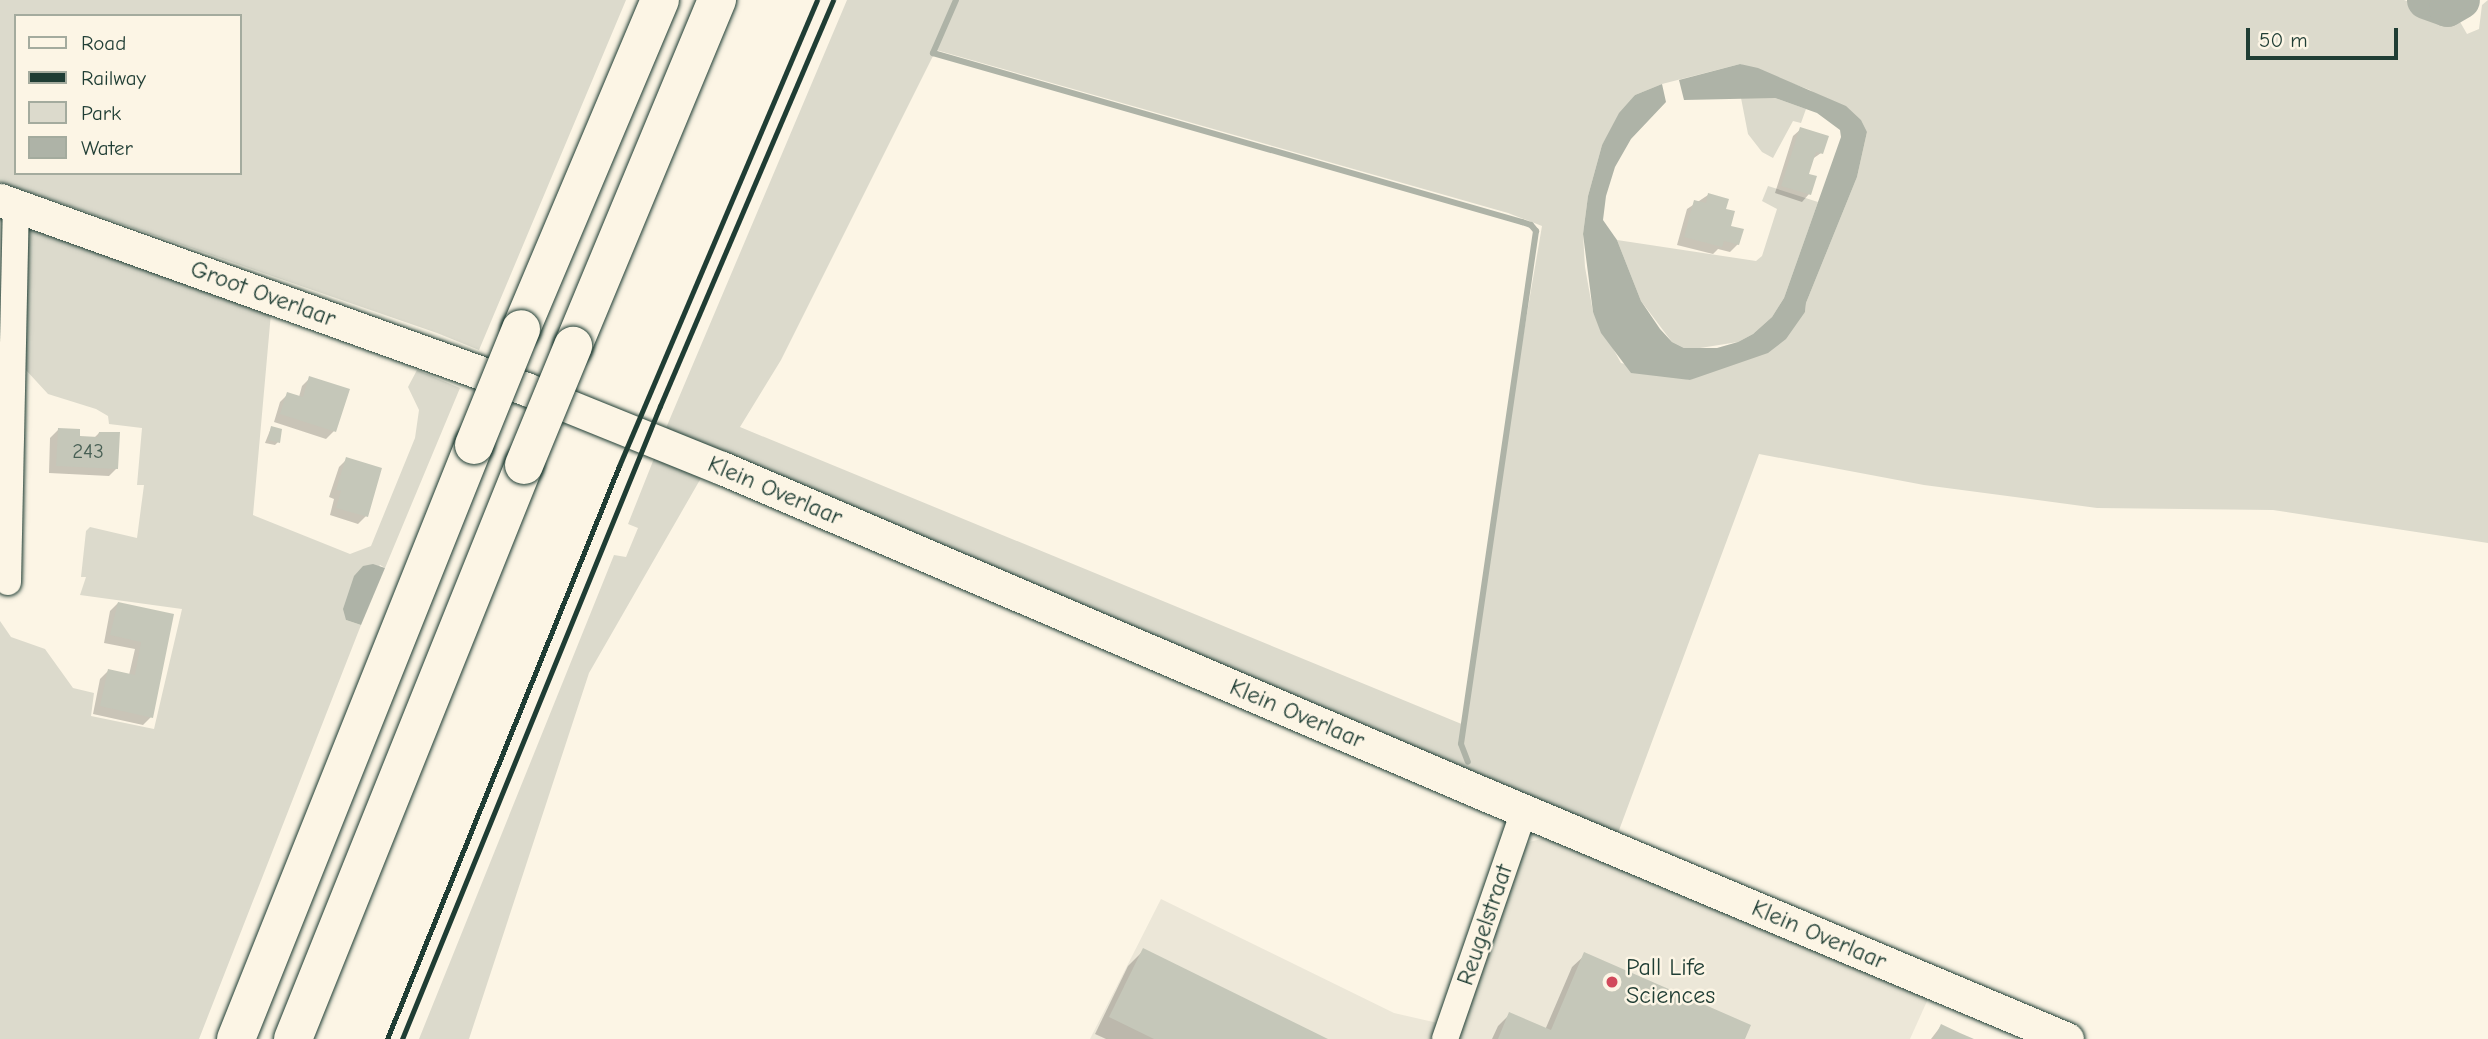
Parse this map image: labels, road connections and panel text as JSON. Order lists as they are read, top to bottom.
{
  "streets": {
    "main road": ["Groot Overlaar", "Klein Overlaar"],
    "street": ["Reugelstraat"]
  },
  "crossings": [
    ["Groot Overlaar", "Klein Overlaar"],
    ["Klein Overlaar", "Reugelstraat"]
  ],
  "places": ["Pall Life Sciences"],
  "house_numbers": ["243"],
  "legend": [
    "Road",
    "Railway",
    "Park",
    "Water"
  ],
  "scale_bar": "50 m"
}
